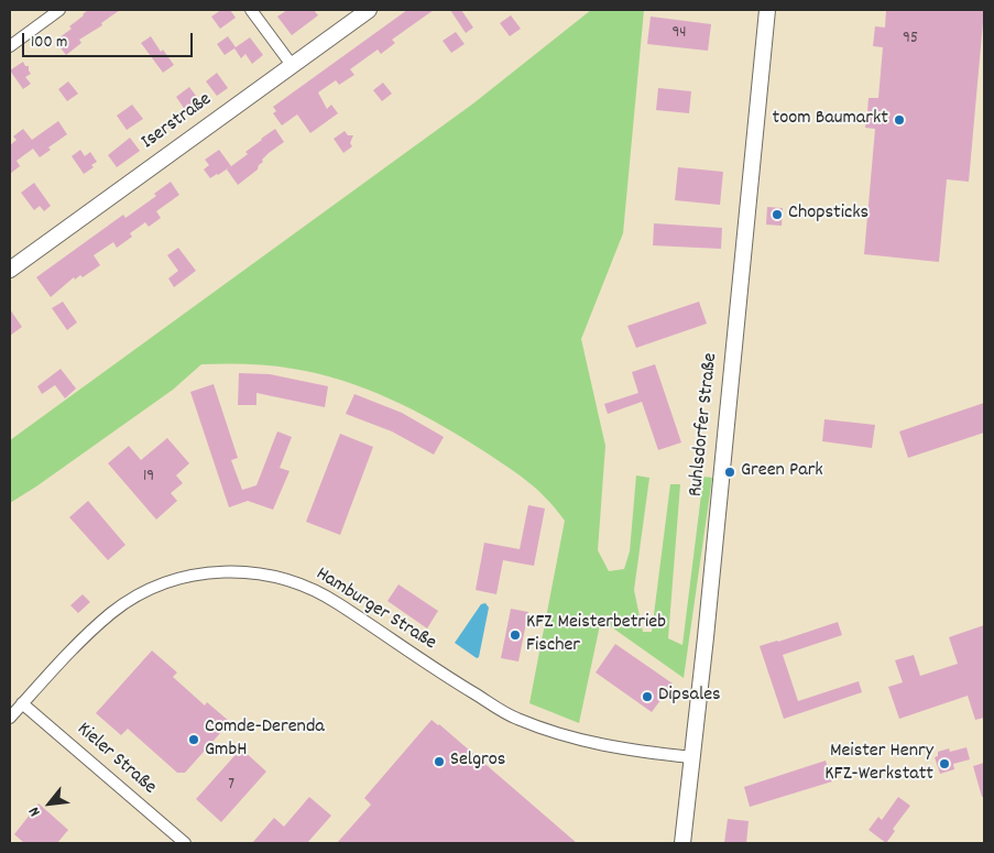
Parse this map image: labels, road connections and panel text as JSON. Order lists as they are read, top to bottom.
{
  "streets": {
    "street": [
      "Iserstraße",
      "Ruhlsdorfer Straße",
      "Hamburger Straße",
      "Kieler Straße"
    ]
  },
  "crossings": [
    ["Ruhlsdorfer Straße", "Hamburger Straße"],
    ["Hamburger Straße", "Kieler Straße"]
  ],
  "places": [
    "toom Baumarkt",
    "Chopsticks",
    "Green Park",
    "KFZ Meisterbetrieb Fischer",
    "Dipsales",
    "Comde-Derenda GmbH",
    "Selgros",
    "Meister Henry KFZ-Werkstatt"
  ],
  "house_numbers": [
    "94",
    "95",
    "19",
    "7"
  ],
  "scale_bar": "100 m",
  "north": "bottom left"
}
